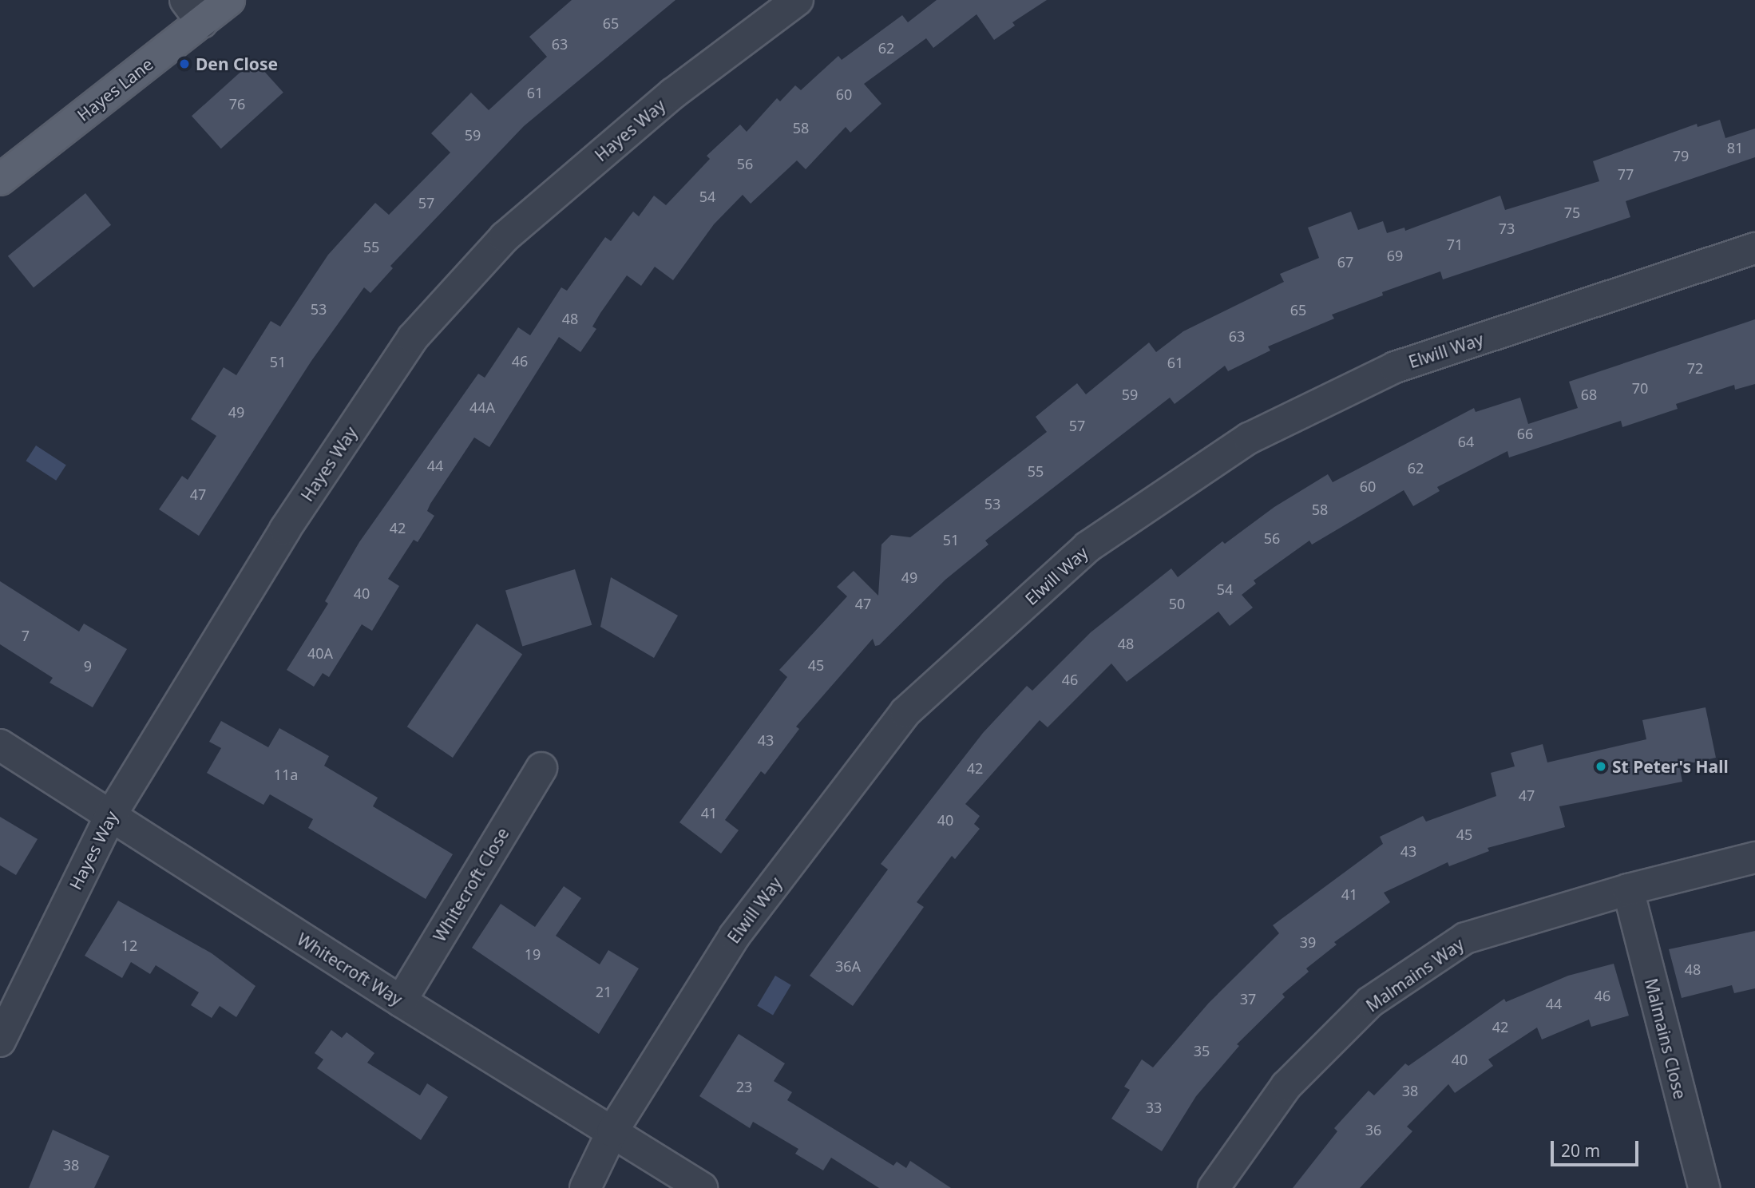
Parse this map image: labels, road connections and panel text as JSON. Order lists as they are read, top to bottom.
{
  "streets": {
    "main road": ["Hayes Lane"],
    "street": [
      "Hayes Way",
      "Elwill Way",
      "Whitecroft Close",
      "Whitecroft Way",
      "Malmains Way",
      "Malmains Close"
    ]
  },
  "crossings": [
    ["Hayes Way", "Whitecroft Way"],
    ["Elwill Way", "Whitecroft Way"],
    ["Whitecroft Close", "Whitecroft Way"],
    ["Malmains Way", "Malmains Close"]
  ],
  "places": ["Den Close", "St Peter's Hall"],
  "house_numbers": [
    "65",
    "63",
    "62",
    "61",
    "60",
    "76",
    "58",
    "59",
    "81",
    "79",
    "56",
    "77",
    "54",
    "57",
    "75",
    "73",
    "71",
    "55",
    "69",
    "67",
    "53",
    "65",
    "48",
    "63",
    "46",
    "51",
    "61",
    "72",
    "70",
    "59",
    "68",
    "44A",
    "49",
    "57",
    "66",
    "64",
    "44",
    "62",
    "55",
    "60",
    "47",
    "53",
    "58",
    "42",
    "56",
    "51",
    "49",
    "54",
    "40",
    "47",
    "50",
    "7",
    "48",
    "40A",
    "45",
    "9",
    "46",
    "43",
    "42",
    "11a",
    "47",
    "41",
    "40",
    "45",
    "43",
    "41",
    "39",
    "12",
    "19",
    "36A",
    "48",
    "21",
    "46",
    "37",
    "44",
    "42",
    "35",
    "40",
    "23",
    "38",
    "33",
    "36",
    "38"
  ],
  "scale_bar": "20 m"
}
